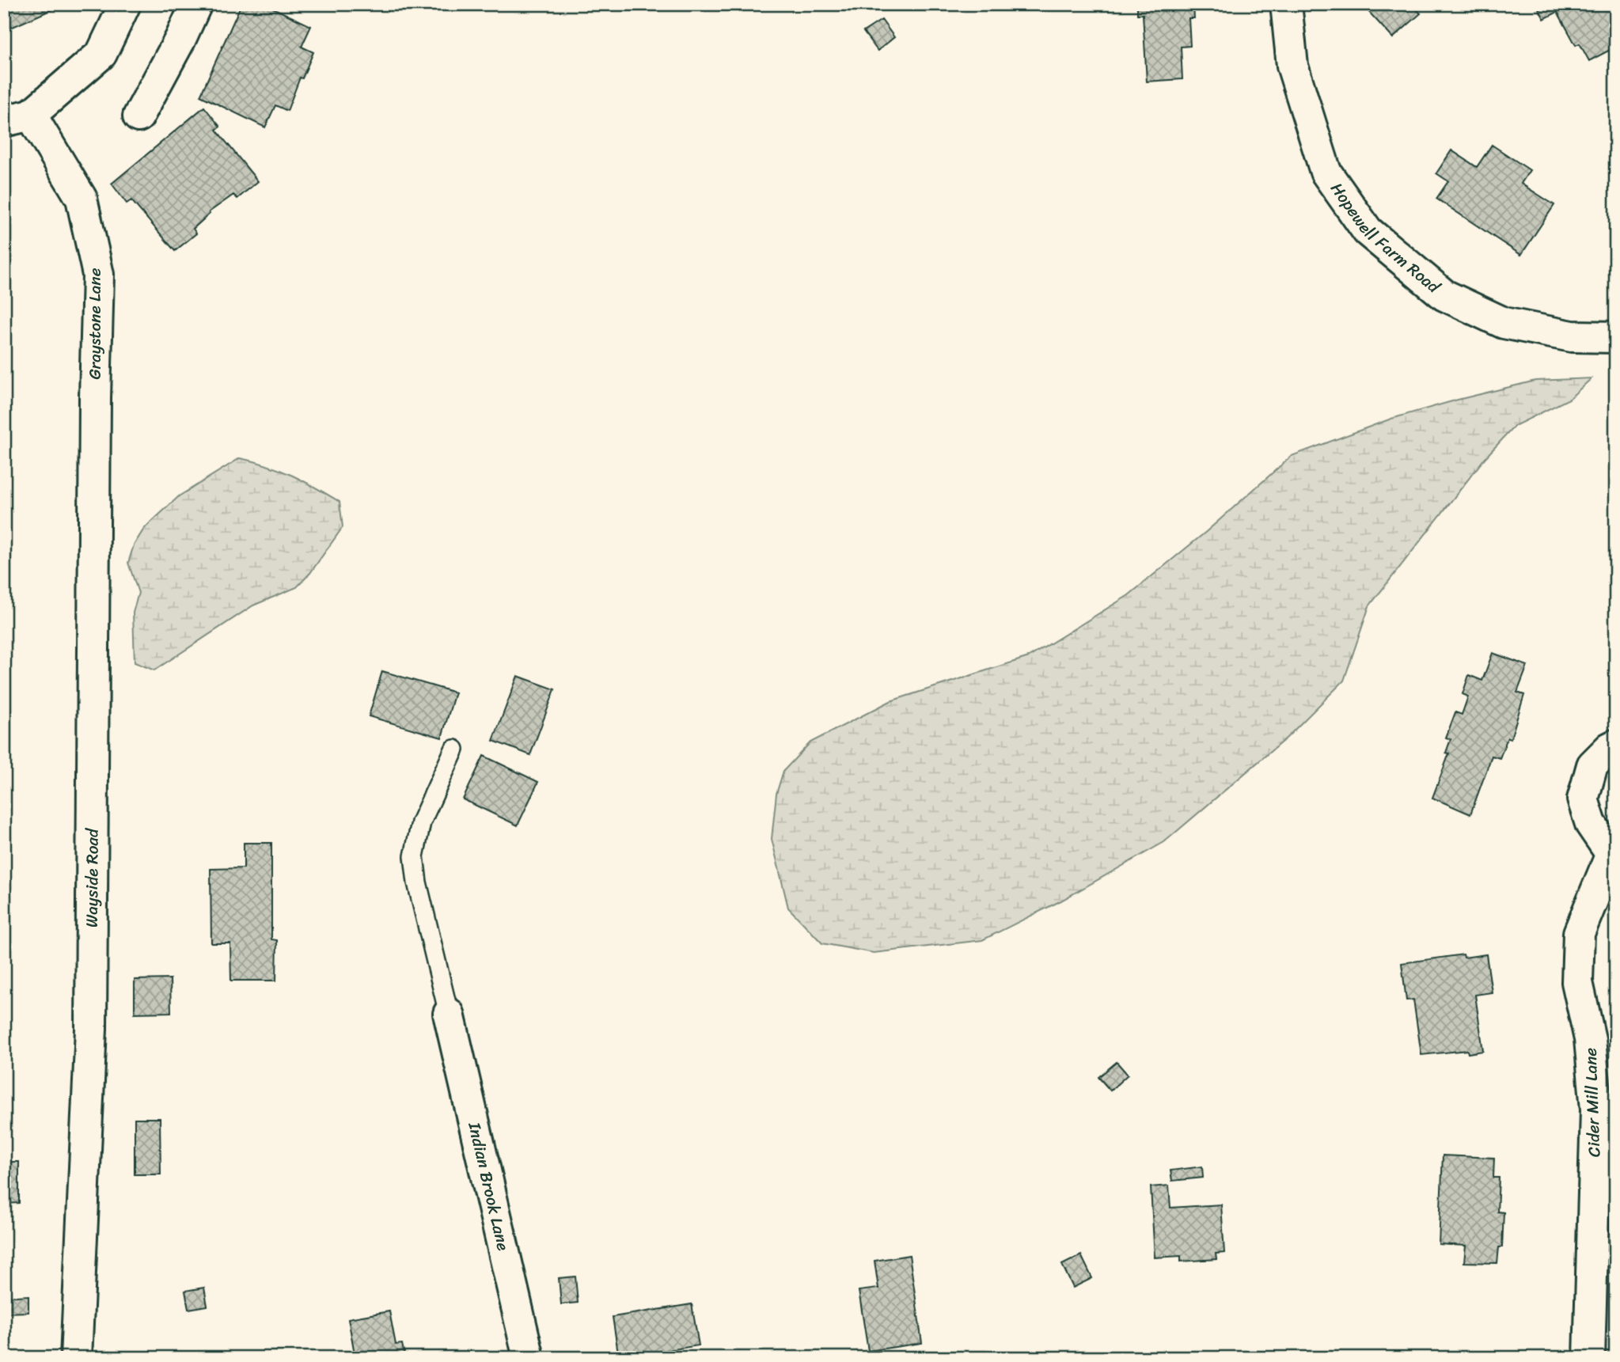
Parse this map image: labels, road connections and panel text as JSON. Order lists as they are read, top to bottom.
{
  "streets": {
    "street": [
      "Hopewell Farm Road",
      "Graystone Lane",
      "Wayside Road",
      "Cider Mill Lane",
      "Indian Brook Lane"
    ]
  },
  "crossings": [
    ["Graystone Lane", "Wayside Road"]
  ]
}
